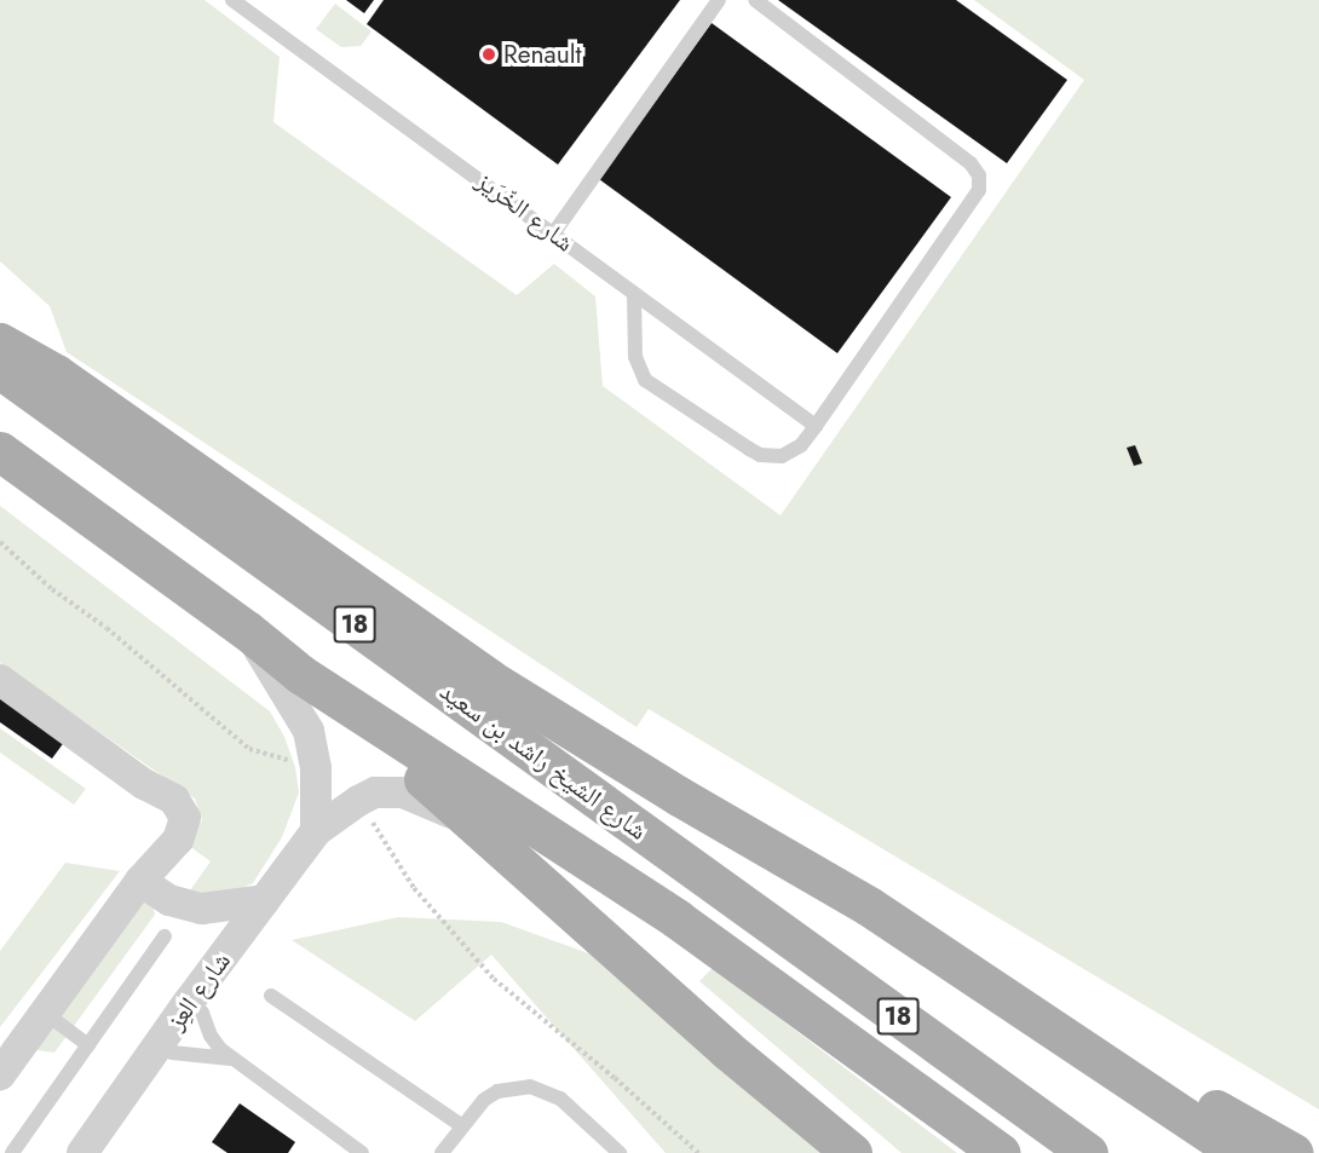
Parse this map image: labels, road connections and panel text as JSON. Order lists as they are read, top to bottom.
{
  "streets": {
    "main road": ["18", "شارع الشيخ راشد بن سعيد"],
    "street": ["شارع العِز"],
    "lane": ["شارع الخّرَيز"]
  },
  "places": ["Renault"]
}
